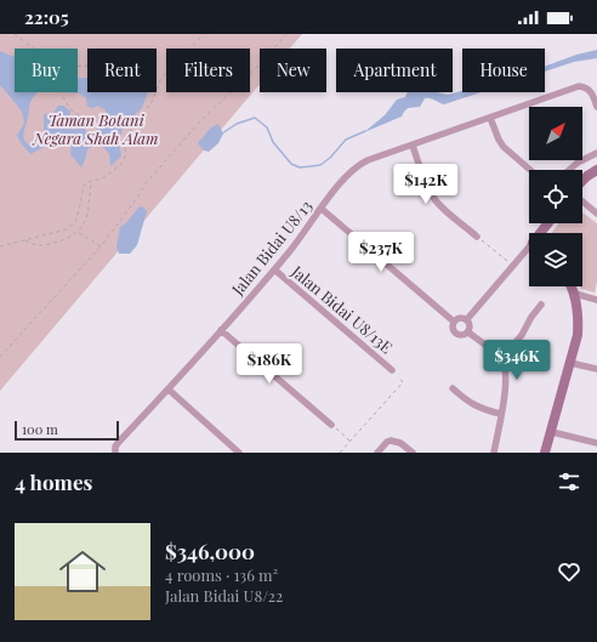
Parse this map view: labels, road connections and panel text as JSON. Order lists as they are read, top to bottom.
{
  "streets": {
    "street": ["Jalan Bidai U8/13", "Jalan Bidai U8/13E"]
  },
  "crossings": [
    ["Jalan Bidai U8/13", "Jalan Bidai U8/13E"]
  ],
  "parks": ["Taman Botani Negara Shah Alam"],
  "scale_bar": "100 m",
  "north": "top right",
  "page": {
    "status": "22:05",
    "chip": [
      "Buy",
      "Rent",
      "Filters",
      "New",
      "Apartment",
      "House"
    ],
    "price": [
      "$142K",
      "$237K",
      "$346K",
      "$186K"
    ],
    "scale": "100 m",
    "heading": "4 homes",
    "list": [
      {
        "name": "$346,000",
        "note": "4 rooms · 136 m² · Jalan Bidai U8/22"
      }
    ]
  }
}
